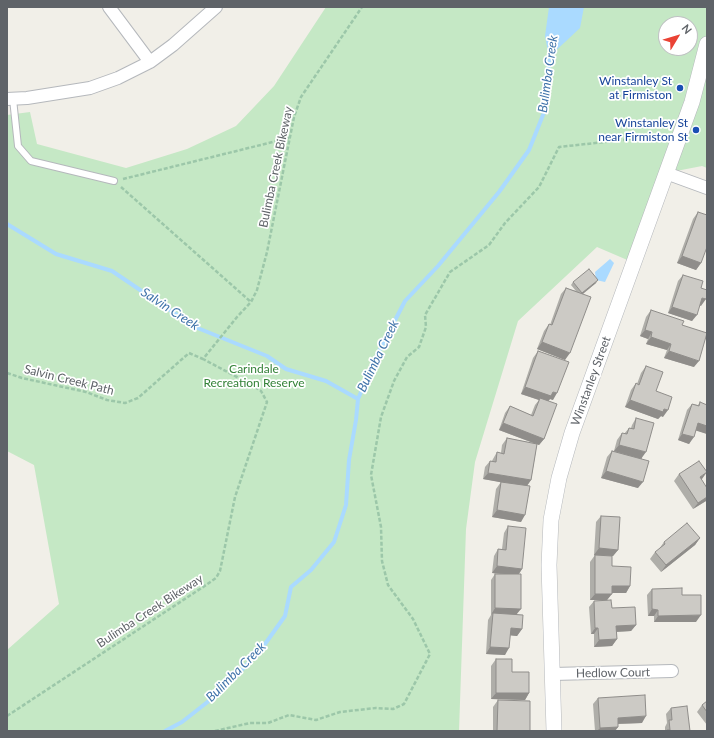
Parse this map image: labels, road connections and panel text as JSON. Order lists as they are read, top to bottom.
{
  "streets": {
    "street": ["Winstanley Street", "Hedlow Court"],
    "path": ["Bulimba Creek Bikeway", "Salvin Creek Path"]
  },
  "crossings": [
    ["Bulimba Creek Bikeway", "Salvin Creek Path"],
    ["Winstanley Street", "Hedlow Court"]
  ],
  "water": ["Bulimba Creek", "Salvin Creek"],
  "parks": ["Carindale Recreation Reserve"],
  "places": ["Winstanley St at Firmiston", "Winstanley St near Firmiston St"],
  "north": "top right"
}
